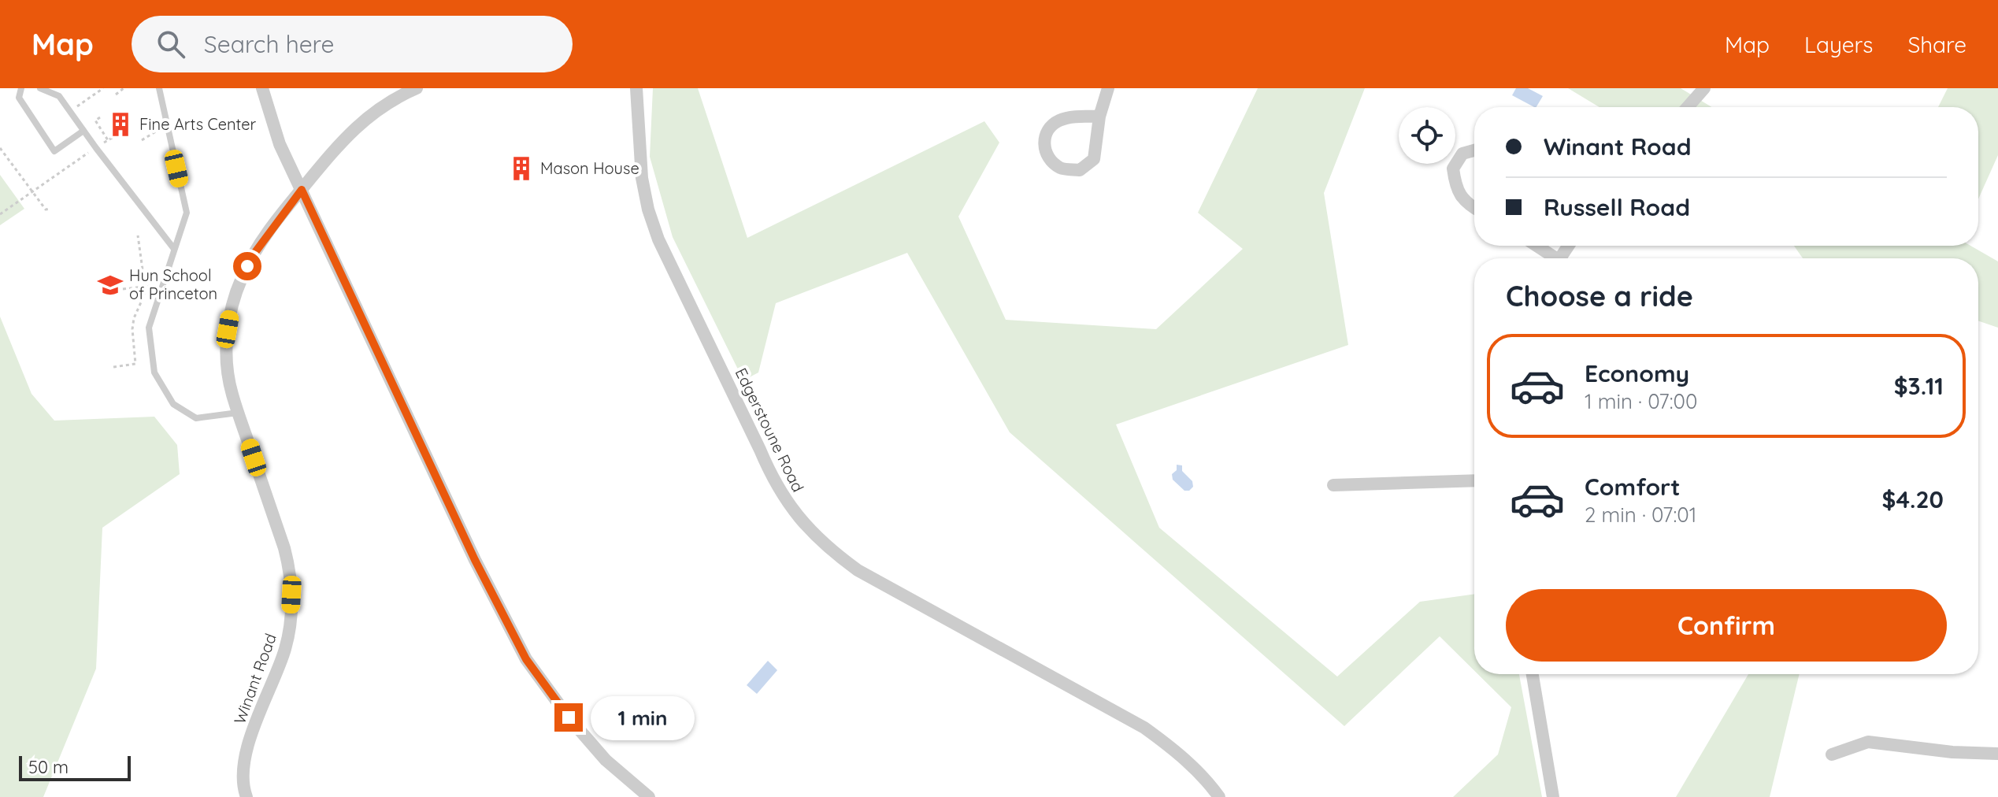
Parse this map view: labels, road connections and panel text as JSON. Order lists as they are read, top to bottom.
{
  "streets": {
    "street": ["Edgerstoune Road", "Winant Road"]
  },
  "places": {
    "building": ["Fine Arts Center", "Mason House"],
    "school or university": ["Hun School of Princeton"]
  },
  "scale_bar": "50 m",
  "page": {
    "header": "Map",
    "search": "Search here",
    "nav": ["Map", "Layers", "Share"],
    "banner": ["Winant Road", "Russell Road"],
    "heading": "Choose a ride",
    "list": [
      {
        "name": "Economy",
        "note": "1 min · 07:00",
        "value": "$3.11"
      },
      {
        "name": "Comfort",
        "note": "2 min · 07:01",
        "value": "$4.20"
      }
    ],
    "buttons": "Confirm",
    "bubble": "1 min",
    "scale": "50 m"
  }
}
